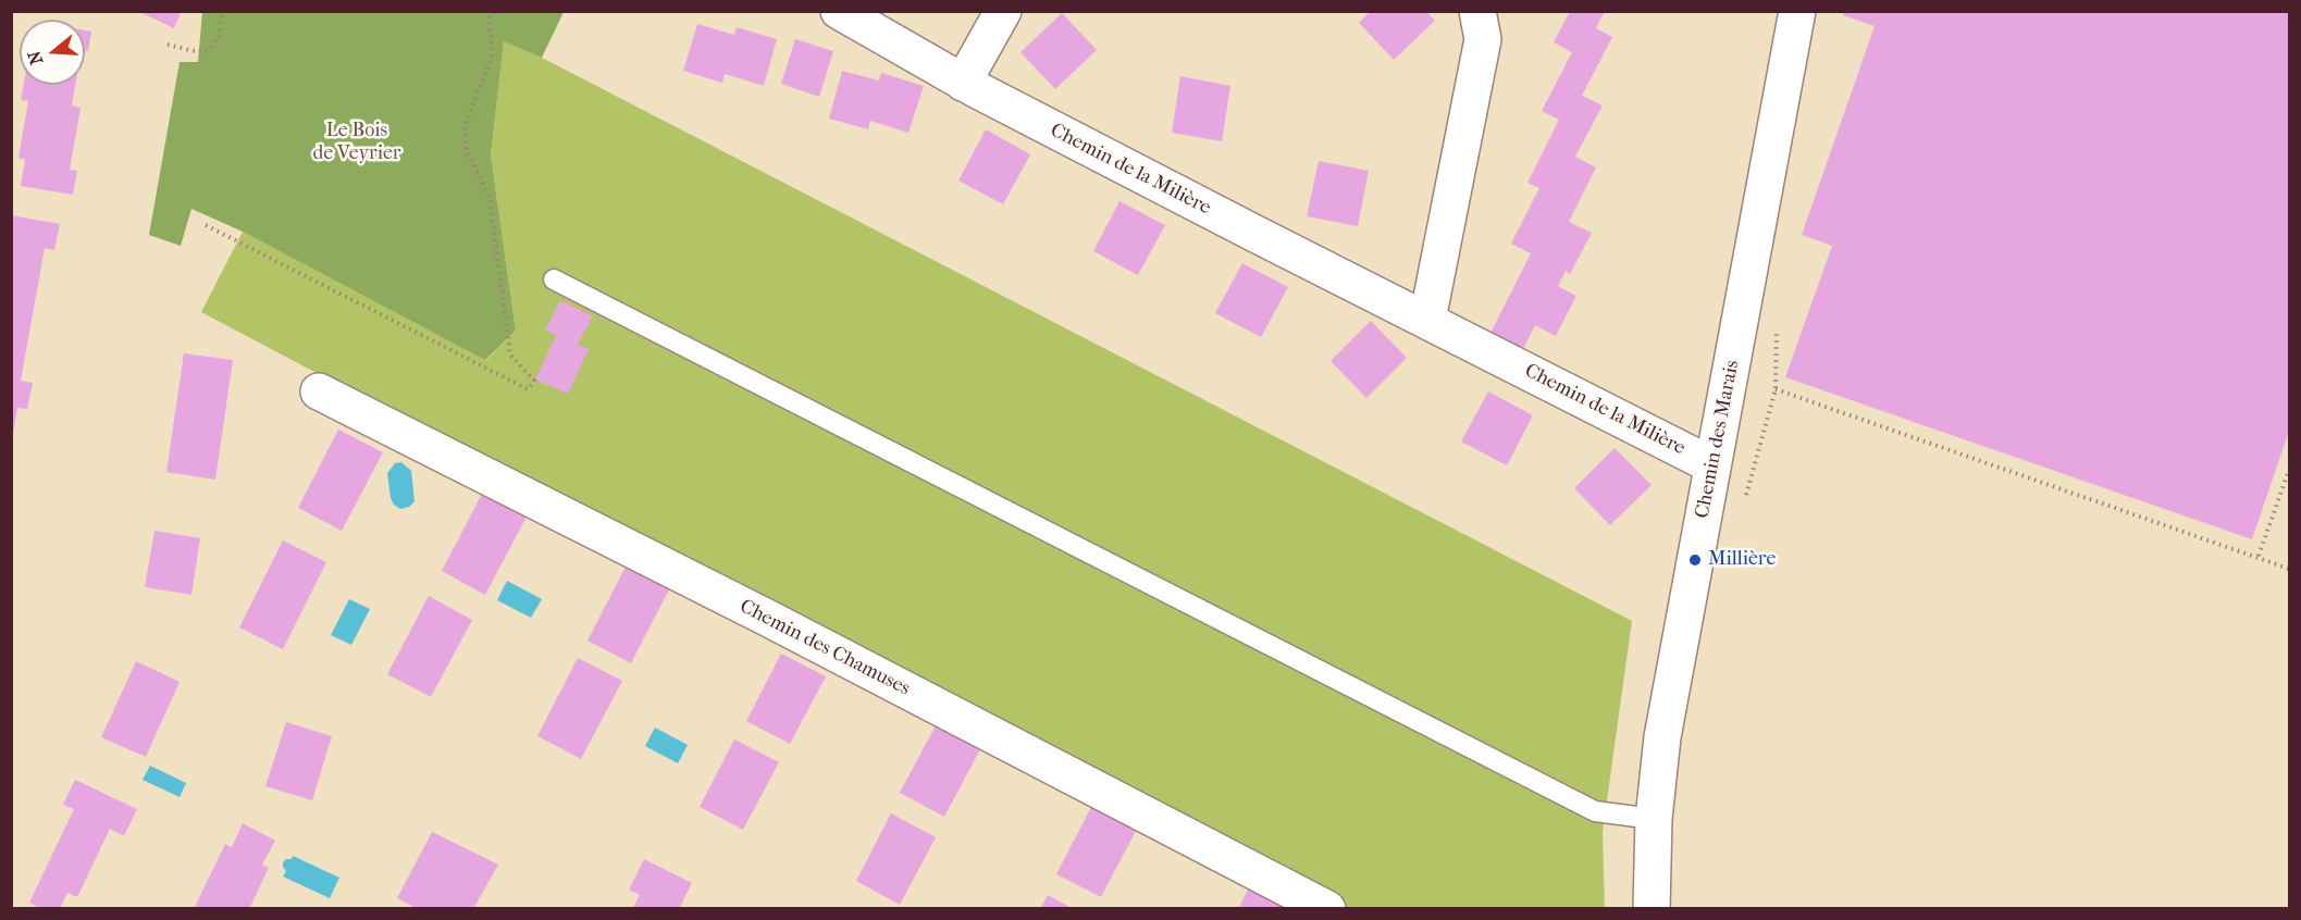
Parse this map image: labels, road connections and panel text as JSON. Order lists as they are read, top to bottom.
{
  "streets": {
    "street": ["Chemin de la Milière", "Chemin des Marais", "Chemin des Chamuses"]
  },
  "crossings": [
    ["Chemin de la Milière", "Chemin des Marais"]
  ],
  "parks": ["Le Bois de Veyrier"],
  "places": ["Millière"],
  "north": "left"
}
